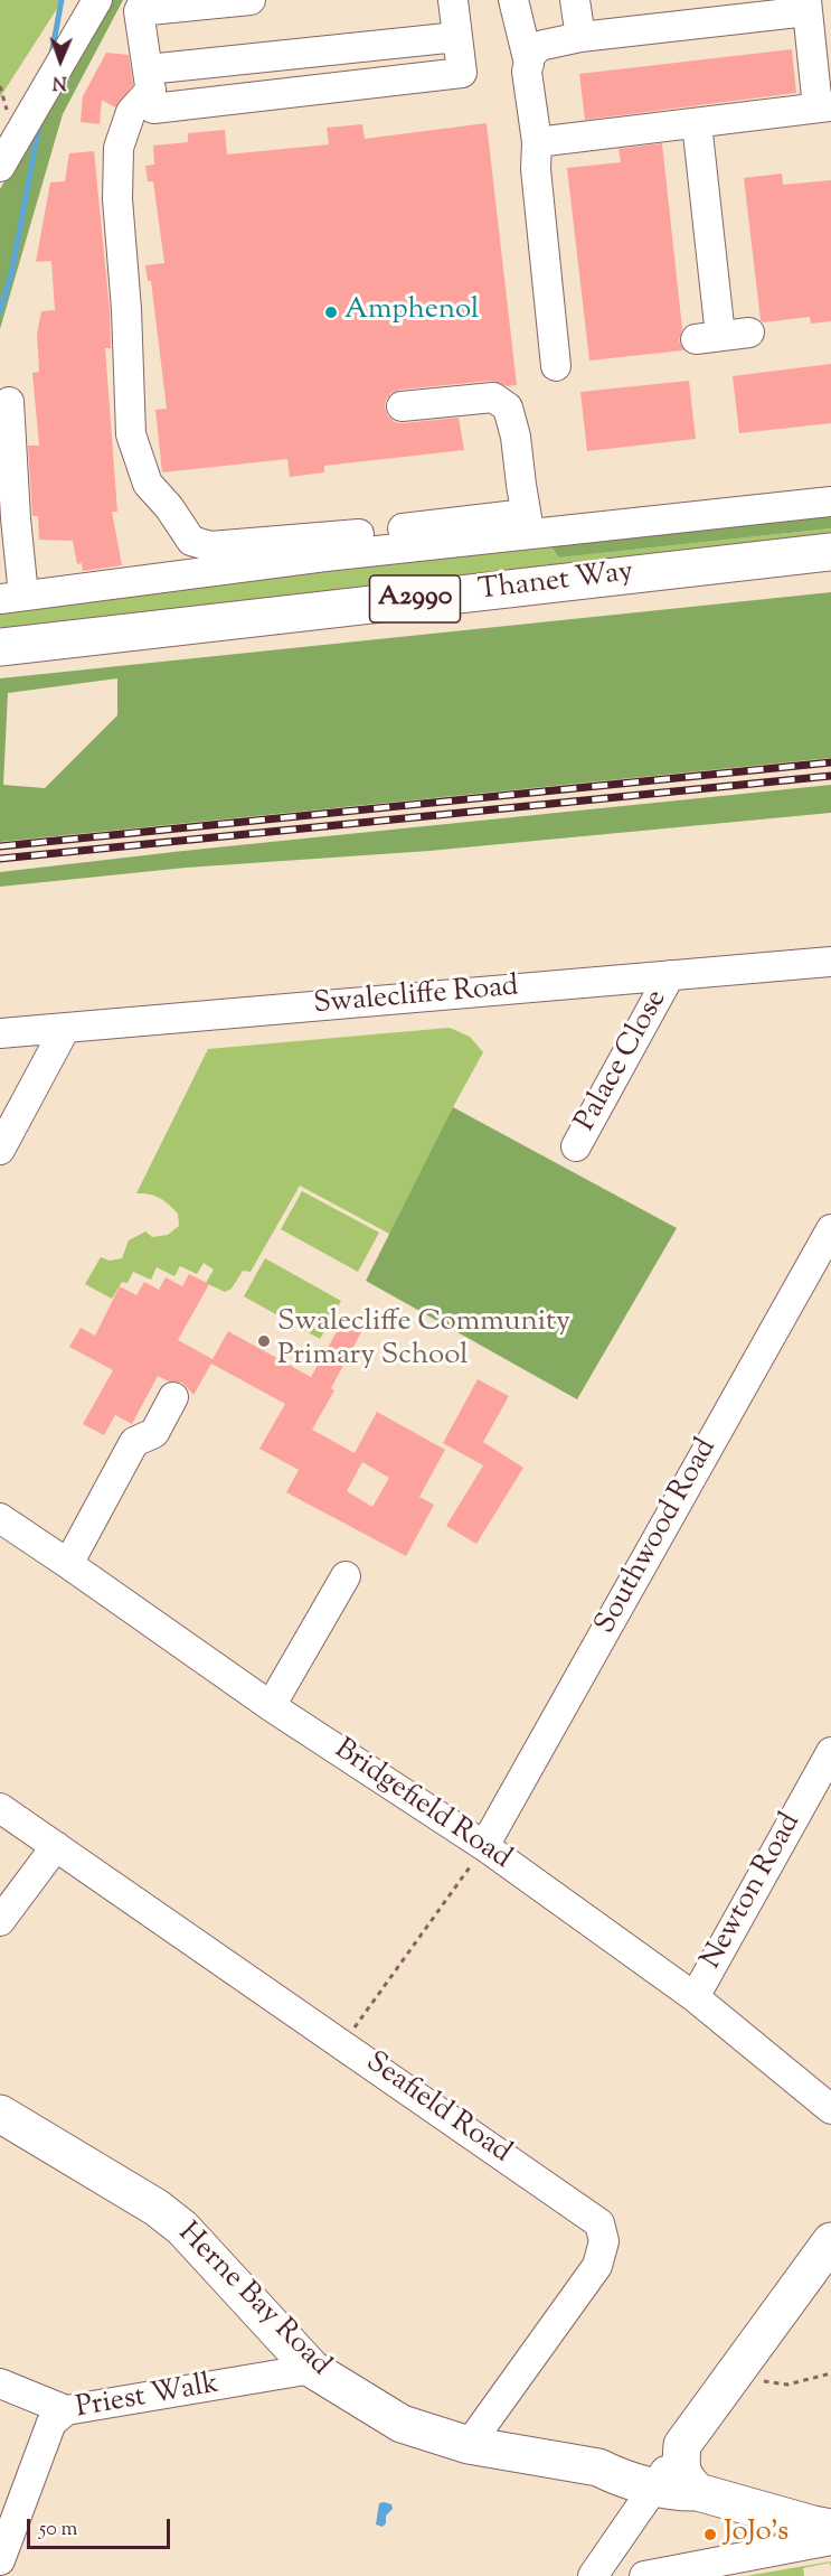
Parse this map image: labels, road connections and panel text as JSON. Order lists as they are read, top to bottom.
{
  "streets": {
    "main road": ["Thanet Way", "A2990", "Herne Bay Road"],
    "street": [
      "Swalecliffe Road",
      "Palace Close",
      "Southwood Road",
      "Bridgefield Road",
      "Newton Road",
      "Seafield Road",
      "Priest Walk"
    ]
  },
  "crossings": [
    ["Swalecliffe Road", "Palace Close"],
    ["Southwood Road", "Bridgefield Road"],
    ["Bridgefield Road", "Newton Road"],
    ["Seafield Road", "Herne Bay Road"],
    ["Herne Bay Road", "Priest Walk"]
  ],
  "places": ["Amphenol", "Swalecliffe Community Primary School", "JoJo's"],
  "scale_bar": "50 m",
  "north": "bottom"
}
